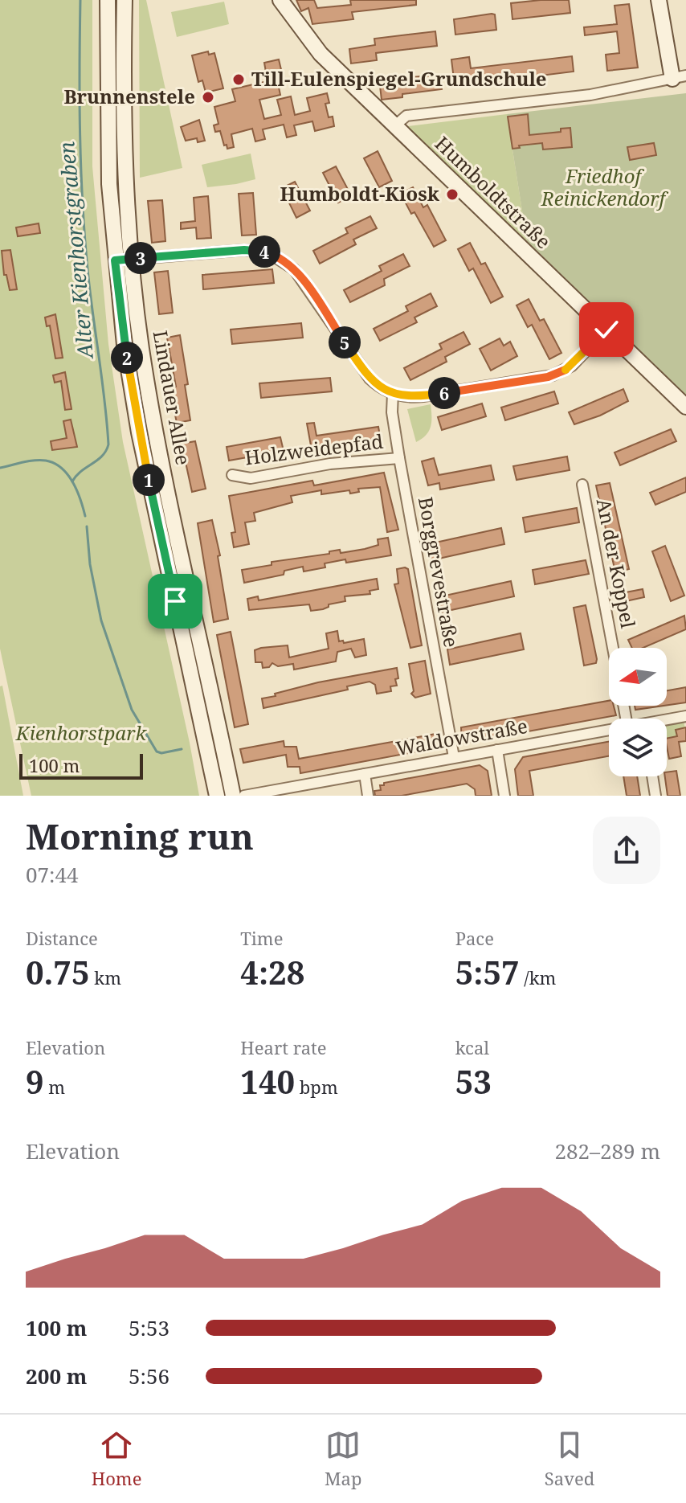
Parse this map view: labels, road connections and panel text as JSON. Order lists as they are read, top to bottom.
{
  "streets": {
    "main road": ["Humboldtstraße", "Lindauer Allee"],
    "street": [
      "Holzweidepfad",
      "An der Koppel",
      "Borggrevestraße",
      "Waldowstraße"
    ]
  },
  "crossings": [
    ["Holzweidepfad", "Borggrevestraße"],
    ["Borggrevestraße", "Waldowstraße"]
  ],
  "water": ["Alter Kienhorstgraben"],
  "parks": ["Friedhof Reinickendorf", "Kienhorstpark"],
  "places": ["Till-Eulenspiegel-Grundschule", "Brunnenstele", "Humboldt-Kiosk"],
  "scale_bar": "100 m",
  "north": "left",
  "page": {
    "pins": [
      "4",
      "3",
      "5",
      "2",
      "6",
      "1"
    ],
    "scale": "100 m",
    "heading": ["Morning run", "07:44"],
    "stats": [
      ["Distance", "0.75 km"],
      ["Time", "4:28"],
      ["Pace", "5:57 /km"],
      ["Elevation", "9 m"],
      ["Heart rate", "140 bpm"],
      ["kcal", "53"]
    ],
    "chart": ["Elevation", "282–289 m"],
    "list": [
      {
        "name": "100 m",
        "note": "5:53"
      },
      {
        "name": "200 m",
        "note": "5:56"
      }
    ],
    "tabs": ["Home", "Map", "Saved"]
  }
}
